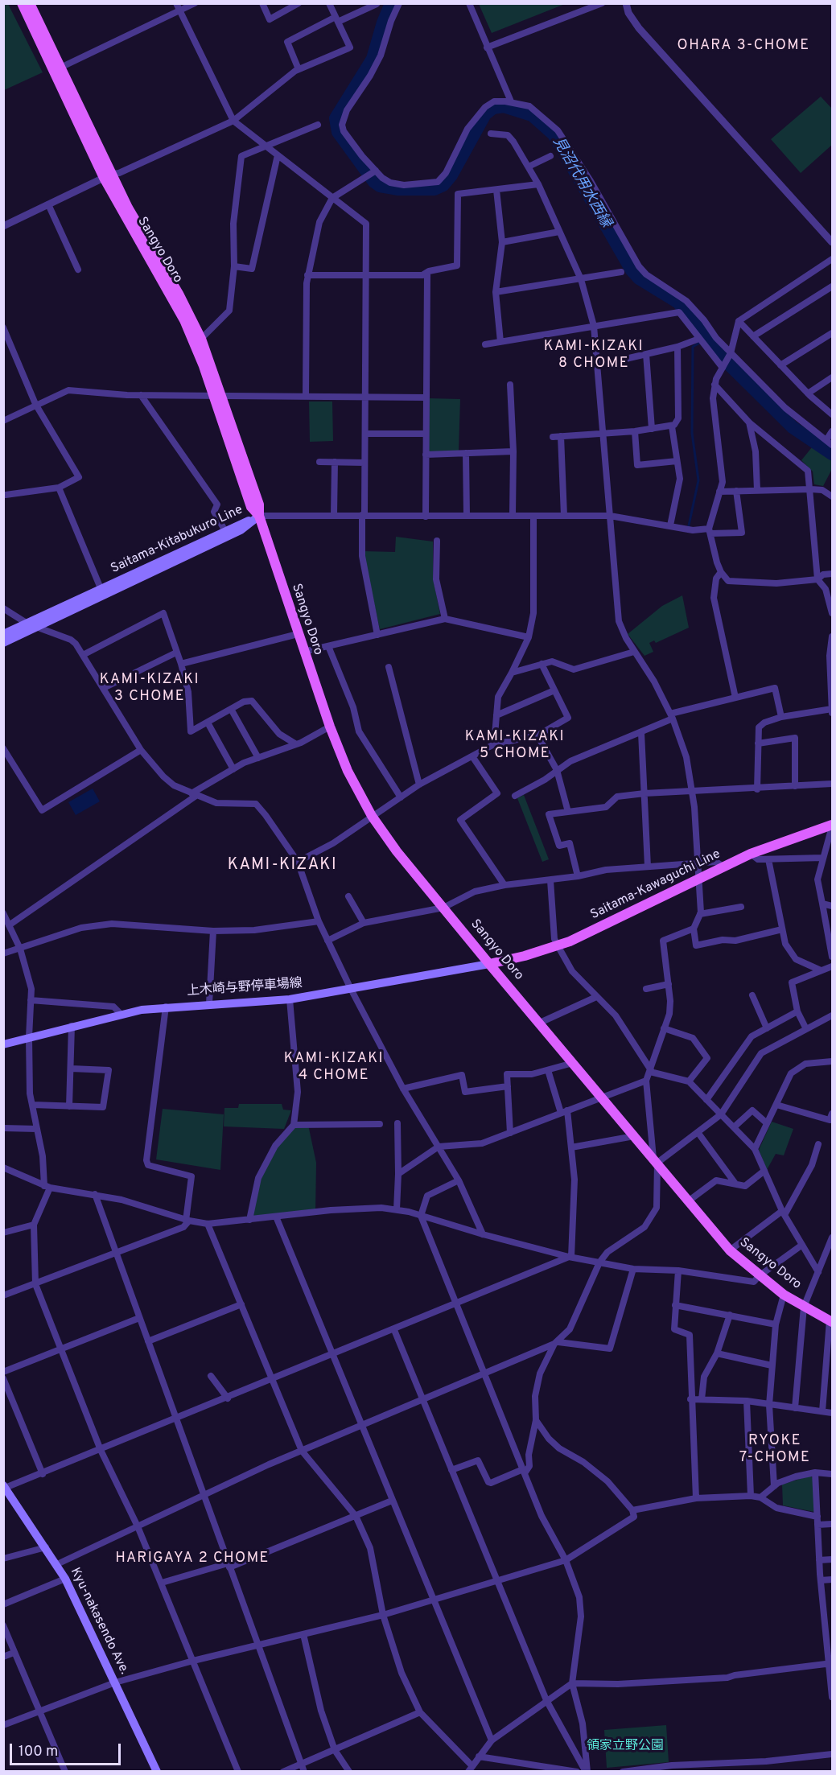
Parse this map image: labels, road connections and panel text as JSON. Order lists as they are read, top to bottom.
{
  "streets": {
    "main road": [
      "Sangyo Doro",
      "Saitama-Kitabukuro Line",
      "Saitama-Kawaguchi Line",
      "上木崎与野停車場線",
      "Kyu-nakasendo Ave."
    ]
  },
  "crossings": [
    ["Sangyo Doro", "Saitama-Kitabukuro Line"],
    ["Sangyo Doro", "Saitama-Kawaguchi Line"],
    ["Sangyo Doro", "上木崎与野停車場線"],
    ["Saitama-Kawaguchi Line", "上木崎与野停車場線"]
  ],
  "districts": [
    "OHARA 3-CHOME",
    "KAMI-KIZAKI 8 CHOME",
    "KAMI-KIZAKI 3 CHOME",
    "KAMI-KIZAKI 5 CHOME",
    "KAMI-KIZAKI",
    "KAMI-KIZAKI 4 CHOME",
    "RYOKE 7-CHOME",
    "HARIGAYA 2 CHOME"
  ],
  "water": ["見沼代用水西縁"],
  "parks": ["領家立野公園"],
  "scale_bar": "100 m"
}
